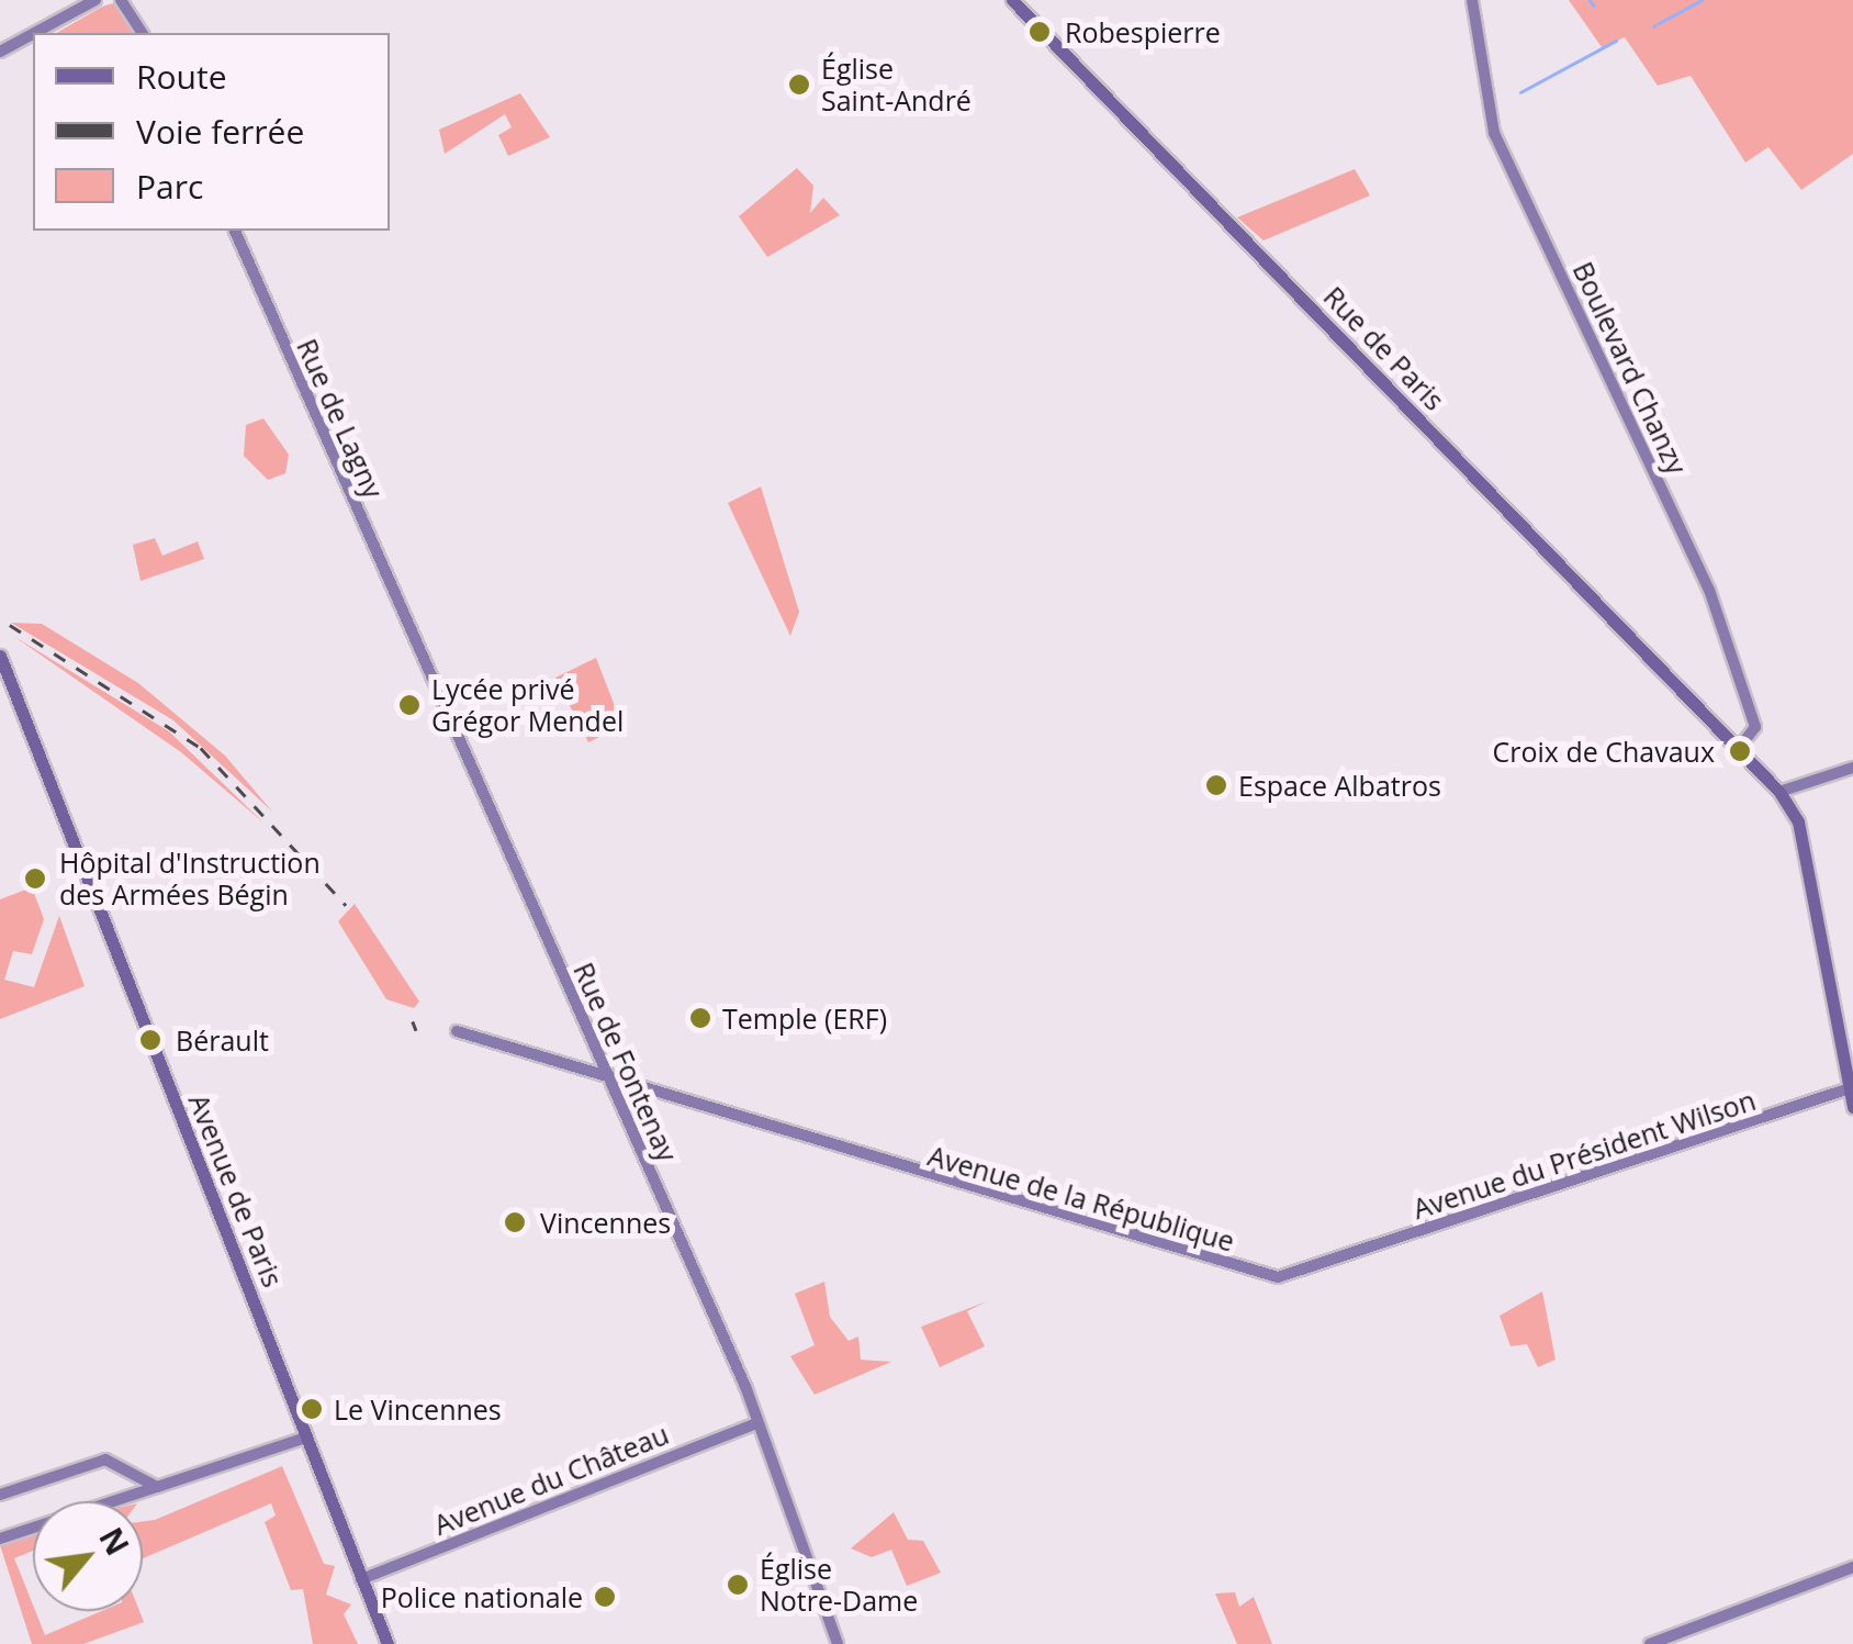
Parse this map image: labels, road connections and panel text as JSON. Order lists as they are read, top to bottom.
{
  "streets": {
    "main road": ["Rue de Paris", "Avenue de Paris"],
    "street": [
      "Boulevard Chanzy",
      "Rue de Lagny",
      "Rue de Fontenay",
      "Avenue du Président Wilson",
      "Avenue de la République",
      "Avenue du Château"
    ]
  },
  "crossings": [
    ["Rue de Paris", "Boulevard Chanzy"],
    ["Rue de Paris", "Avenue du Président Wilson"],
    ["Rue de Lagny", "Rue de Fontenay"],
    ["Rue de Fontenay", "Avenue de la République"],
    ["Rue de Fontenay", "Avenue du Château"],
    ["Avenue du Président Wilson", "Avenue de la République"],
    ["Avenue de Paris", "Avenue du Château"]
  ],
  "places": [
    "Robespierre",
    "Église Saint-André",
    "Lycée privé Grégor Mendel",
    "Croix de Chavaux",
    "Espace Albatros",
    "Hôpital d'Instruction des Armées Bégin",
    "Temple (ERF)",
    "Bérault",
    "Vincennes",
    "Le Vincennes",
    "Église Notre-Dame",
    "Police nationale"
  ],
  "legend": ["Route", "Voie ferrée", "Parc"],
  "north": "top right"
}
